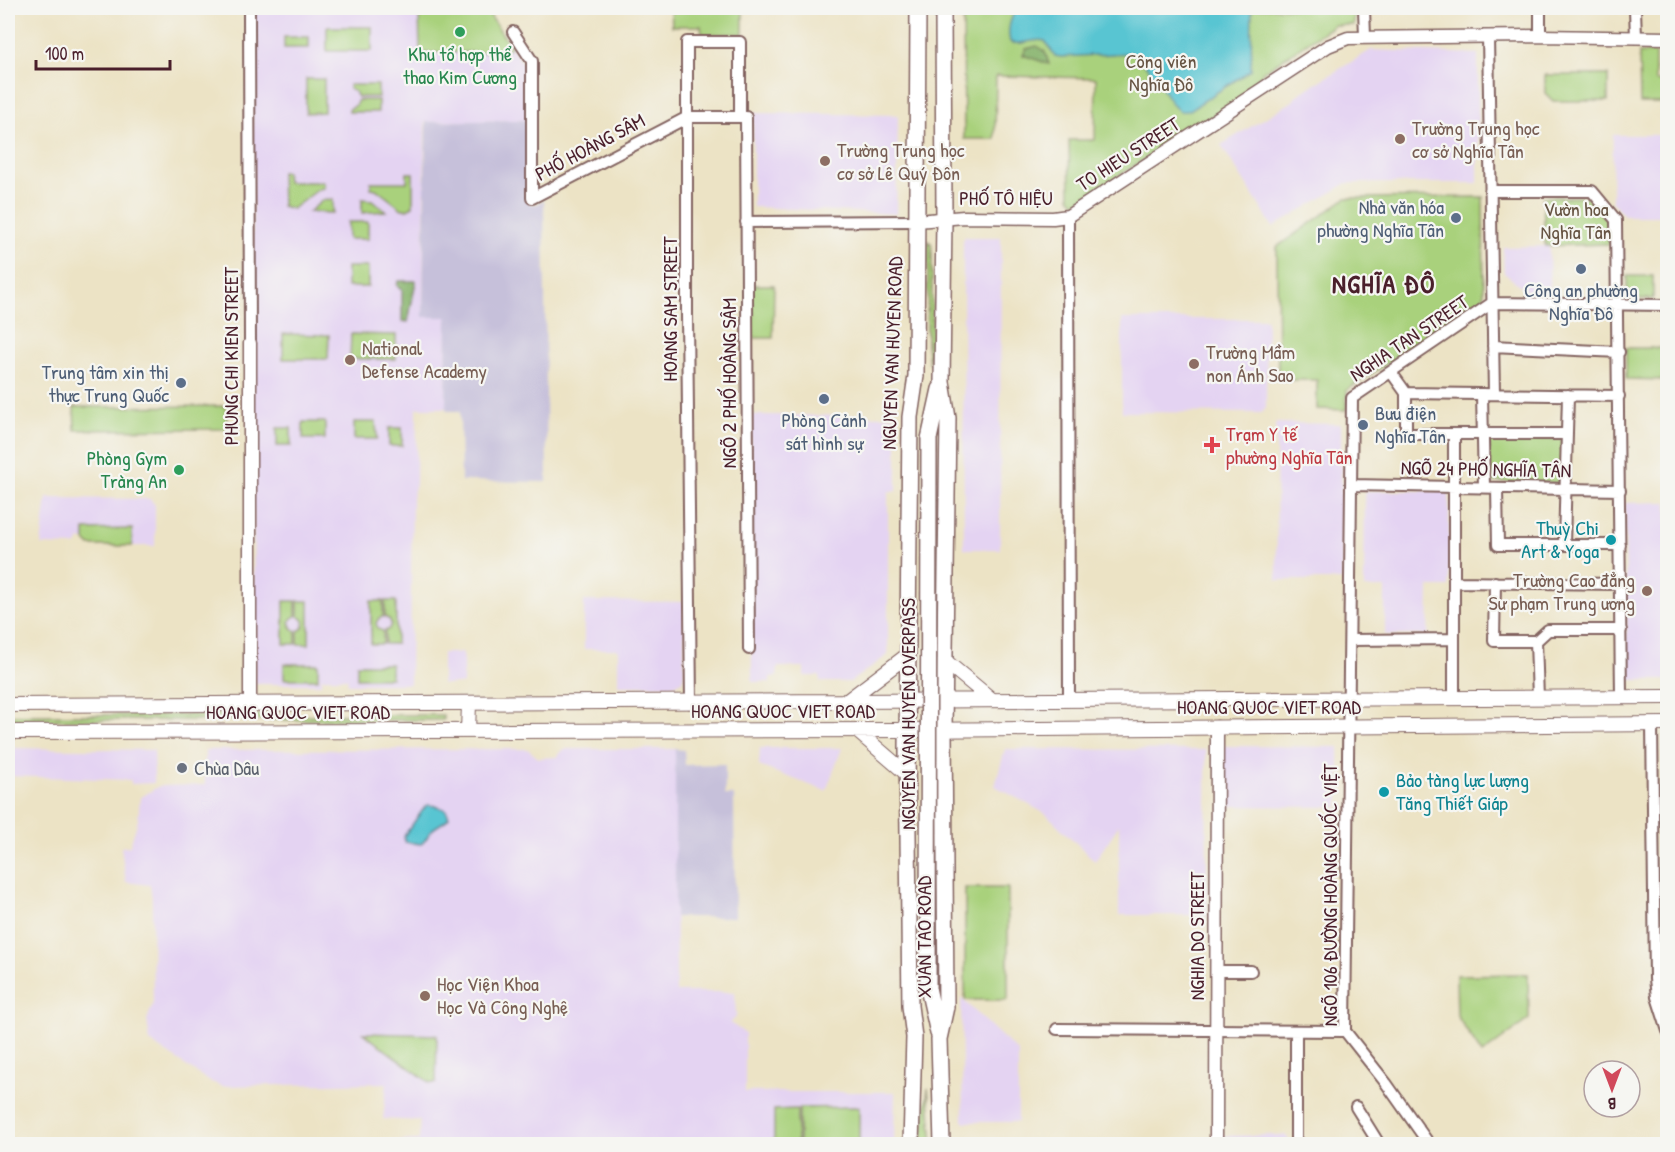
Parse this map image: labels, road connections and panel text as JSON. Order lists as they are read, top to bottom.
{
  "streets": {
    "main road": [
      "NGUYEN VAN HUYEN ROAD",
      "HOANG QUOC VIET ROAD",
      "NGUYEN VAN HUYEN OVERPASS",
      "XUAN TAO ROAD"
    ],
    "street": [
      "PHỐ HOÀNG SÂM",
      "TO HIEU STREET",
      "PHỐ TÔ HIỆU",
      "HOANG SAM STREET",
      "NGHIA TAN STREET",
      "PHUNG CHI KIEN STREET",
      "NGÕ 2 PHỐ HOÀNG SÂM",
      "NGÕ 24 PHỐ NGHĨA TÂN",
      "NGÕ 106 ĐƯỜNG HOÀNG QUỐC VIỆT",
      "NGHIA DO STREET"
    ]
  },
  "crossings": [
    ["PHỐ HOÀNG SÂM", "HOANG SAM STREET"],
    ["TO HIEU STREET", "PHỐ TÔ HIỆU"],
    ["TO HIEU STREET", "HOANG QUOC VIET ROAD"],
    ["PHỐ TÔ HIỆU", "NGUYEN VAN HUYEN ROAD"],
    ["HOANG SAM STREET", "NGÕ 2 PHỐ HOÀNG SÂM"],
    ["HOANG SAM STREET", "HOANG QUOC VIET ROAD"],
    ["NGHIA TAN STREET", "NGÕ 24 PHỐ NGHĨA TÂN"],
    ["NGHIA TAN STREET", "HOANG QUOC VIET ROAD"],
    ["NGHIA TAN STREET", "NGÕ 106 ĐƯỜNG HOÀNG QUỐC VIỆT"],
    ["NGUYEN VAN HUYEN ROAD", "HOANG QUOC VIET ROAD"],
    ["NGUYEN VAN HUYEN ROAD", "XUAN TAO ROAD"],
    ["PHUNG CHI KIEN STREET", "HOANG QUOC VIET ROAD"],
    ["HOANG QUOC VIET ROAD", "NGÕ 106 ĐƯỜNG HOÀNG QUỐC VIỆT"],
    ["HOANG QUOC VIET ROAD", "NGHIA DO STREET"],
    ["HOANG QUOC VIET ROAD", "XUAN TAO ROAD"]
  ],
  "districts": ["NGHĨA ĐÔ"],
  "parks": ["Công viên Nghĩa Đô", "Vườn hoa Nghĩa Tân"],
  "places": {
    "other": [
      "Khu tổ hợp thể thao Kim Cương",
      "Trường Trung học cơ sở Nghĩa Tân",
      "Trường Trung học cơ sở Lê Quý Đôn",
      "Nhà văn hóa phường Nghĩa Tân",
      "Công an phường Nghĩa Đô",
      "National Defense Academy",
      "Trường Mầm non Ánh Sao",
      "Trung tâm xin thị thực Trung Quốc",
      "Phòng Cảnh sát hình sự",
      "Bưu điện Nghĩa Tân",
      "Phòng Gym Tràng An",
      "Thuỳ Chi Art & Yoga",
      "Trường Cao đẳng Sư phạm Trung ương",
      "Chùa Dâu",
      "Bảo tàng lực lượng Tăng Thiết Giáp",
      "Học Viện Khoa Học Và Công Nghệ"
    ],
    "health": ["Trạm Y tế phường Nghĩa Tân"]
  },
  "scale_bar": "100 m",
  "north": "bottom"
}
